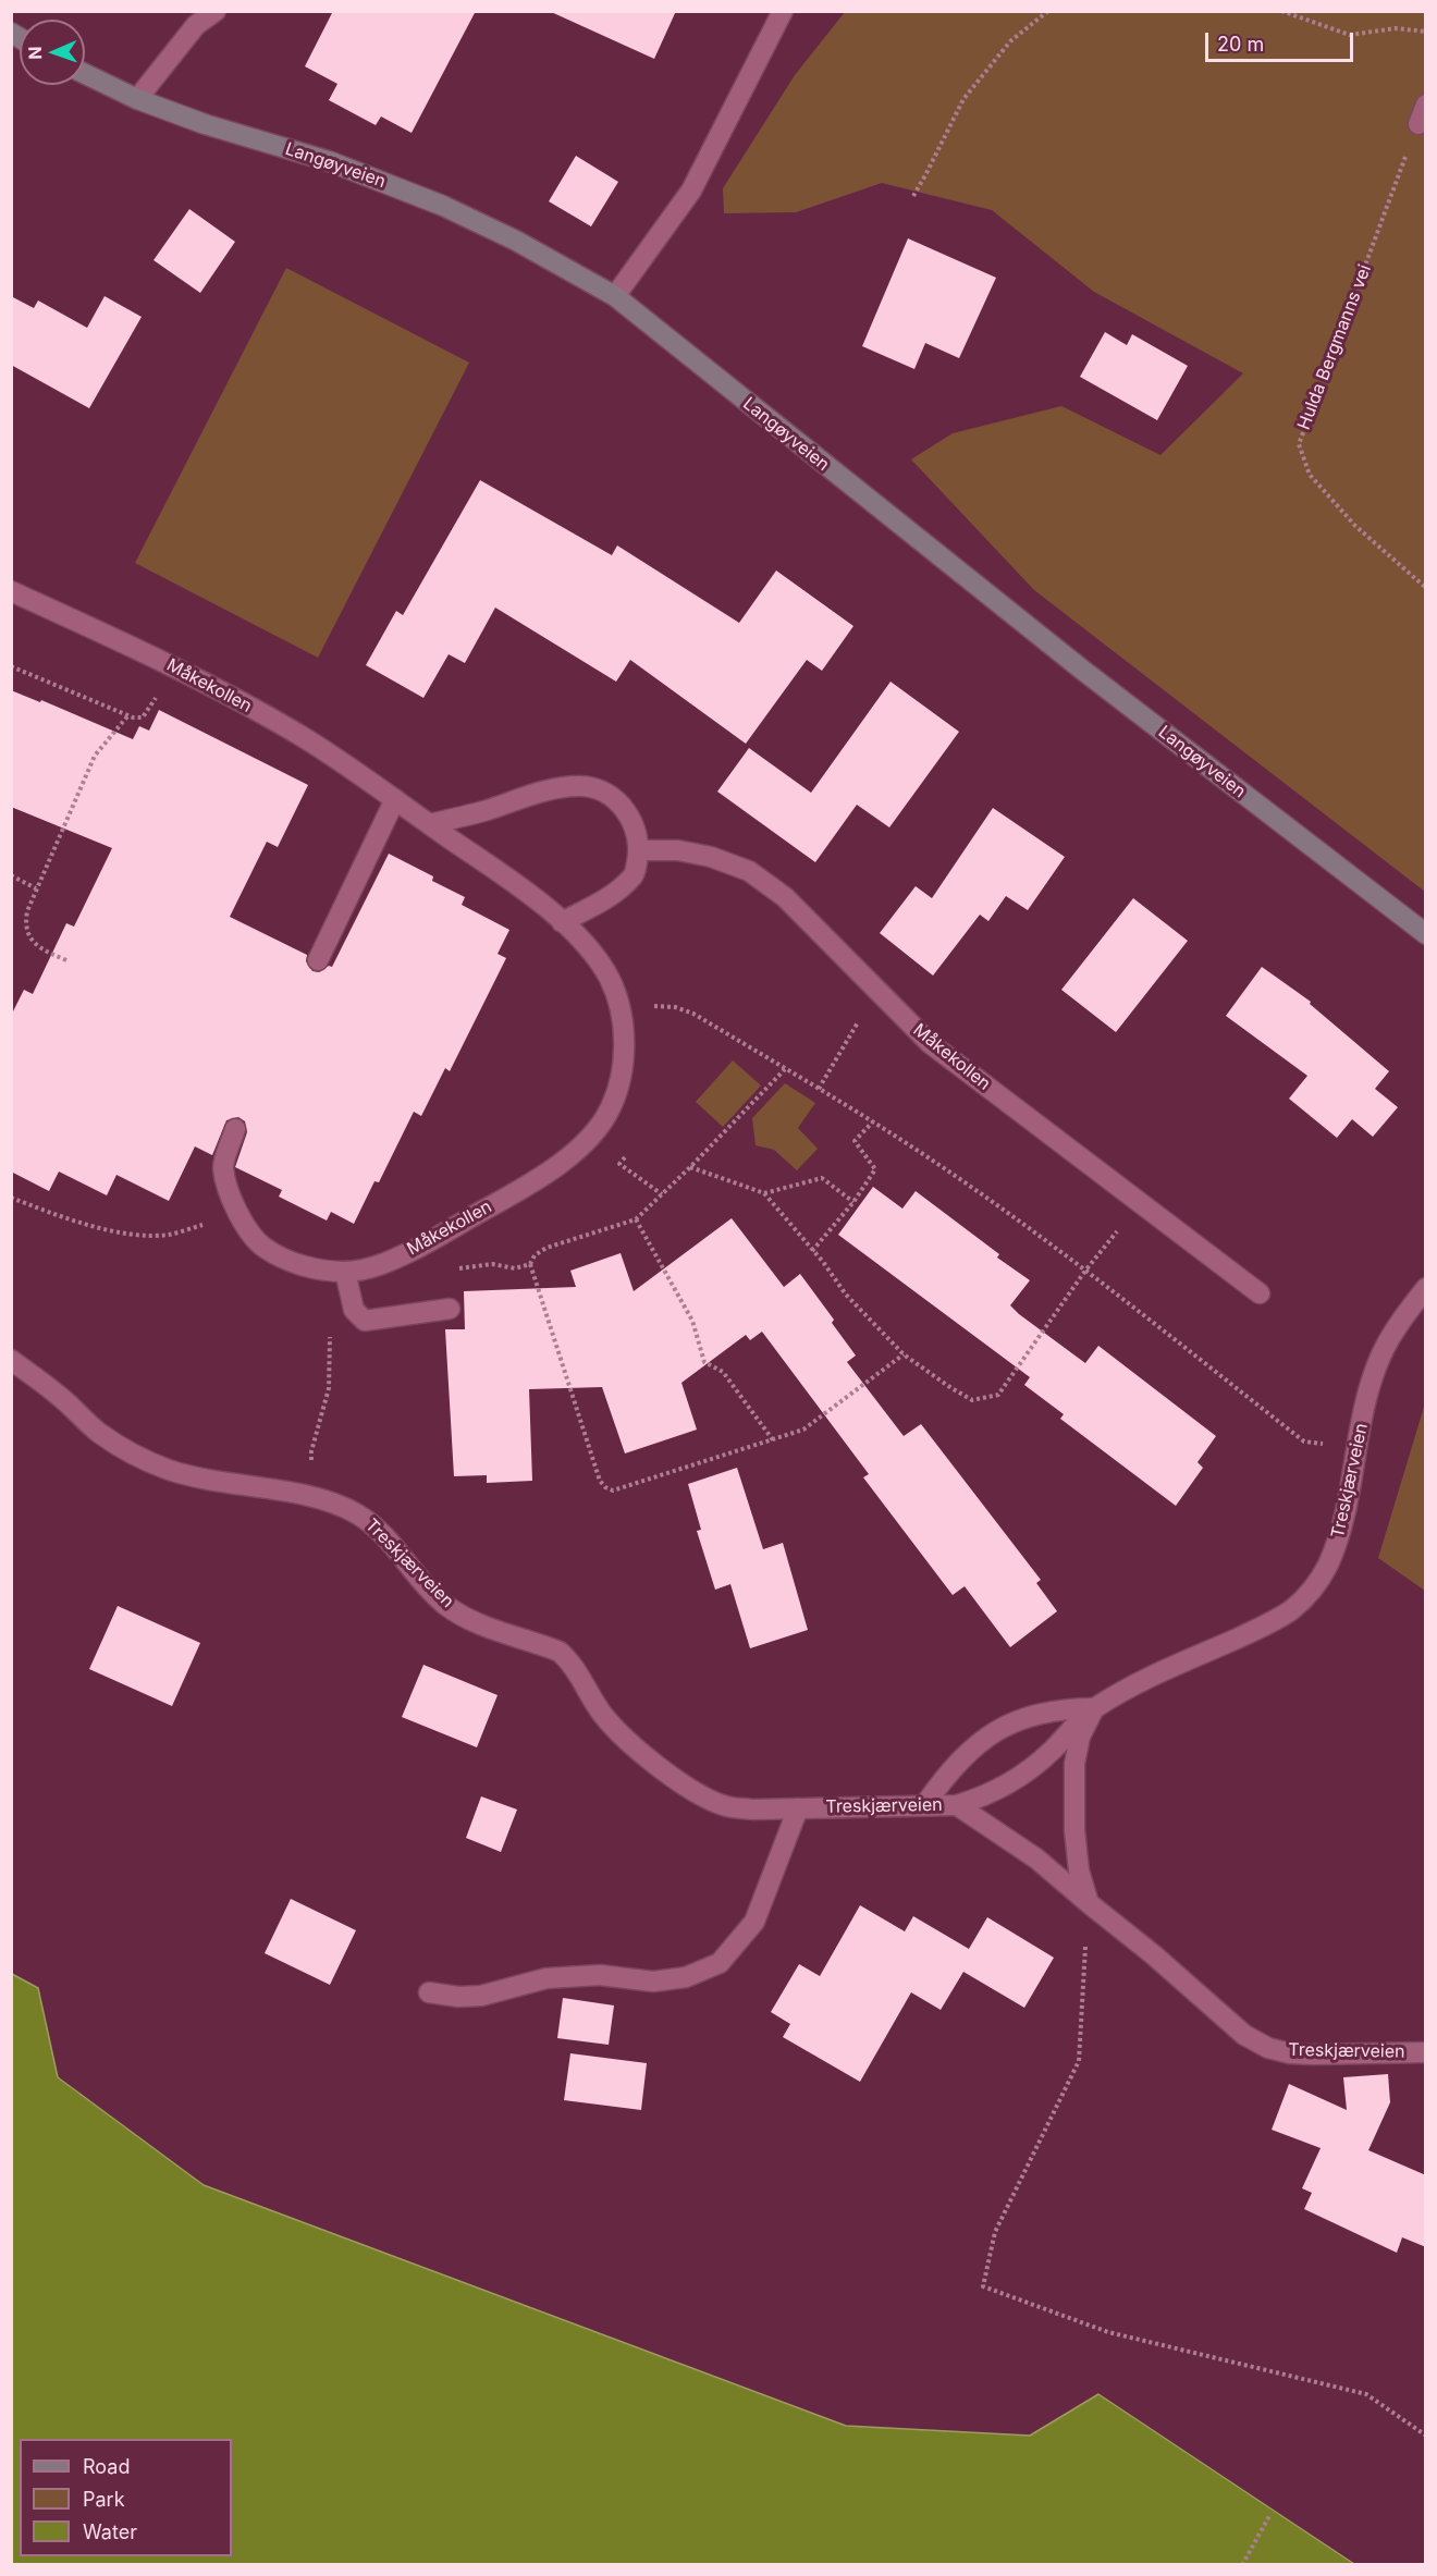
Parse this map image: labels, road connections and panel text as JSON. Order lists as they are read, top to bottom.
{
  "streets": {
    "main road": ["Langøyveien"],
    "street": ["Måkekollen", "Treskjærveien"],
    "path": ["Hulda Bergmanns vei"]
  },
  "legend": ["Road", "Park", "Water"],
  "scale_bar": "20 m",
  "north": "left"
}
